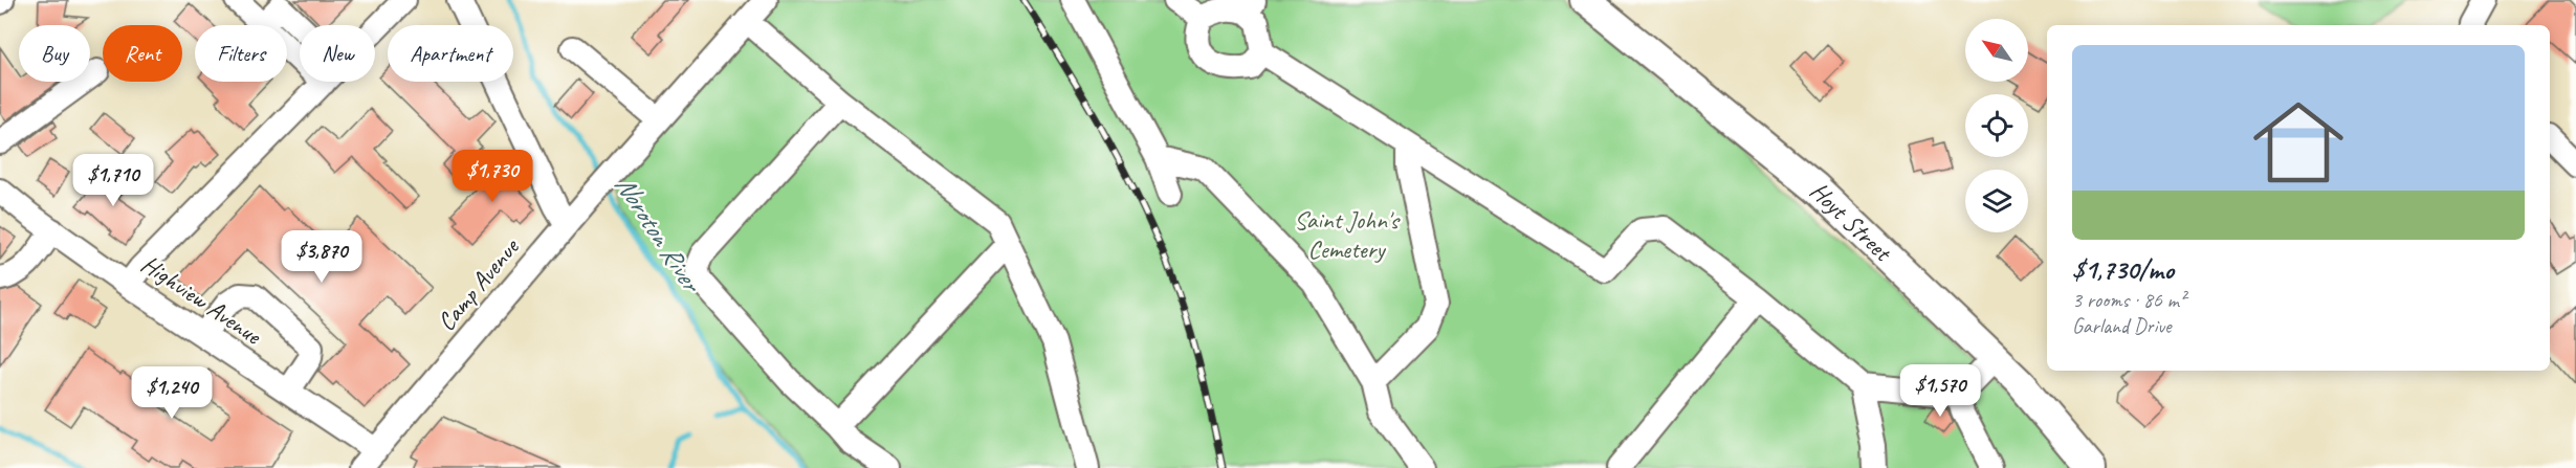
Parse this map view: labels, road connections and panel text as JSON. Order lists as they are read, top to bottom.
{
  "streets": {
    "main road": ["Hoyt Street"],
    "street": ["Camp Avenue", "Highview Avenue"]
  },
  "crossings": [
    ["Camp Avenue", "Highview Avenue"]
  ],
  "water": ["Noroton River"],
  "parks": ["Saint John's Cemetery"],
  "north": "top left",
  "page": {
    "chip": [
      "Buy",
      "Rent",
      "Filters",
      "New",
      "Apartment"
    ],
    "list": [
      {
        "name": "$1,730/mo",
        "note": "3 rooms · 86 m² · Garland Drive"
      }
    ],
    "price": [
      "$1,730",
      "$1,710",
      "$3,870",
      "$1,570",
      "$1,240"
    ]
  }
}
